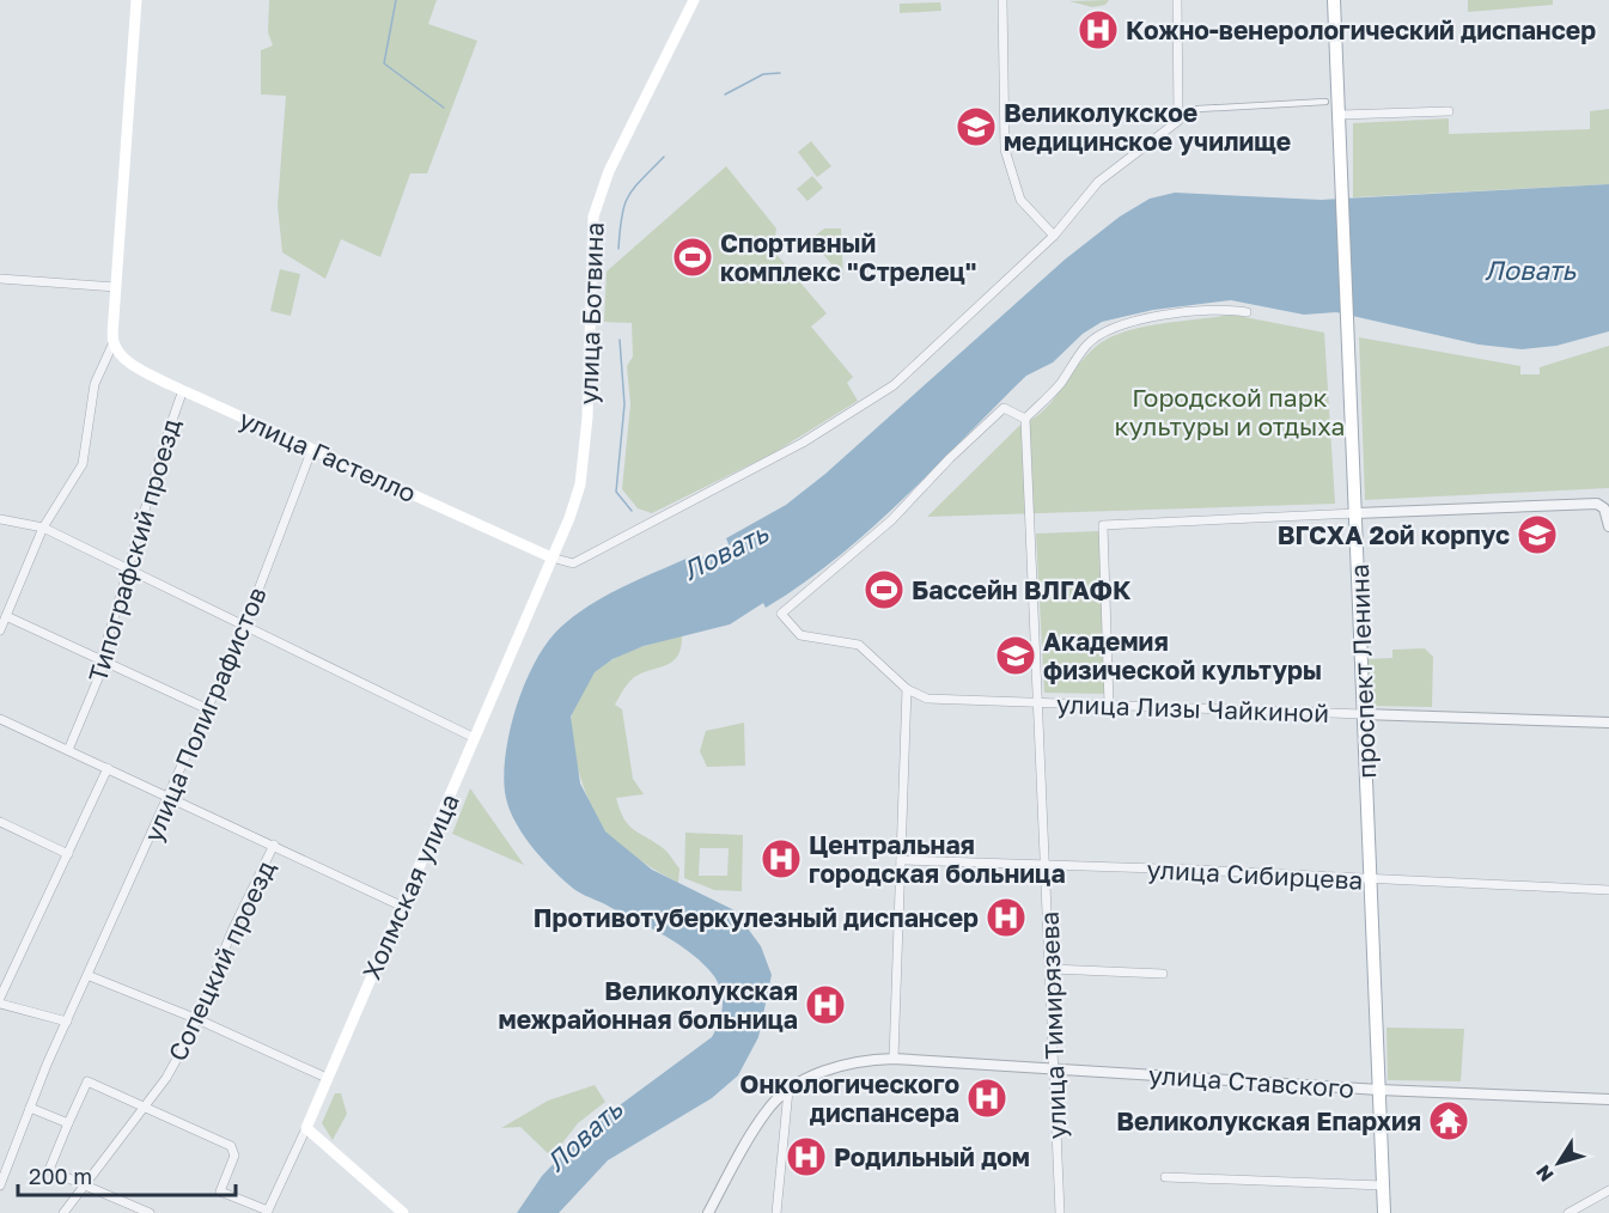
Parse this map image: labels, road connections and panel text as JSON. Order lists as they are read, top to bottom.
{
  "streets": {
    "main road": [
      "улица Ботвина",
      "улица Гастелло",
      "проспект Ленина",
      "Холмская улица"
    ],
    "street": [
      "Типографский проезд",
      "улица Лизы Чайкиной",
      "улица Полиграфистов",
      "улица Сибирцева",
      "Сопецкий проезд",
      "улица Тимирязева",
      "улица Ставского"
    ]
  },
  "crossings": [
    ["улица Ботвина", "улица Гастелло"],
    ["улица Ботвина", "Холмская улица"],
    ["улица Гастелло", "Типографский проезд"],
    ["улица Гастелло", "улица Полиграфистов"],
    ["улица Гастелло", "Холмская улица"],
    ["проспект Ленина", "улица Лизы Чайкиной"],
    ["проспект Ленина", "улица Сибирцева"],
    ["проспект Ленина", "улица Ставского"],
    ["улица Лизы Чайкиной", "улица Тимирязева"],
    ["улица Сибирцева", "улица Тимирязева"],
    ["улица Тимирязева", "улица Ставского"]
  ],
  "water": ["Ловать"],
  "parks": ["Городской парк культуры и отдыха"],
  "places": {
    "hospital": [
      "Кожно-венерологический диспансер",
      "Центральная городская больница",
      "Противотуберкулезный диспансер",
      "Великолукская межрайонная больница",
      "Онкологического диспансера",
      "Родильный дом"
    ],
    "school or university": ["Великолукское медицинское училище", "ВГСХА 2ой корпус", "Aкадемия физической культуры"],
    "sports": ["Спортивный комплекс \"Стрелец\"", "Бассейн ВЛГАФК"],
    "temple": ["Великолукская Епархия"]
  },
  "scale_bar": "200 m",
  "north": "bottom left"
}
